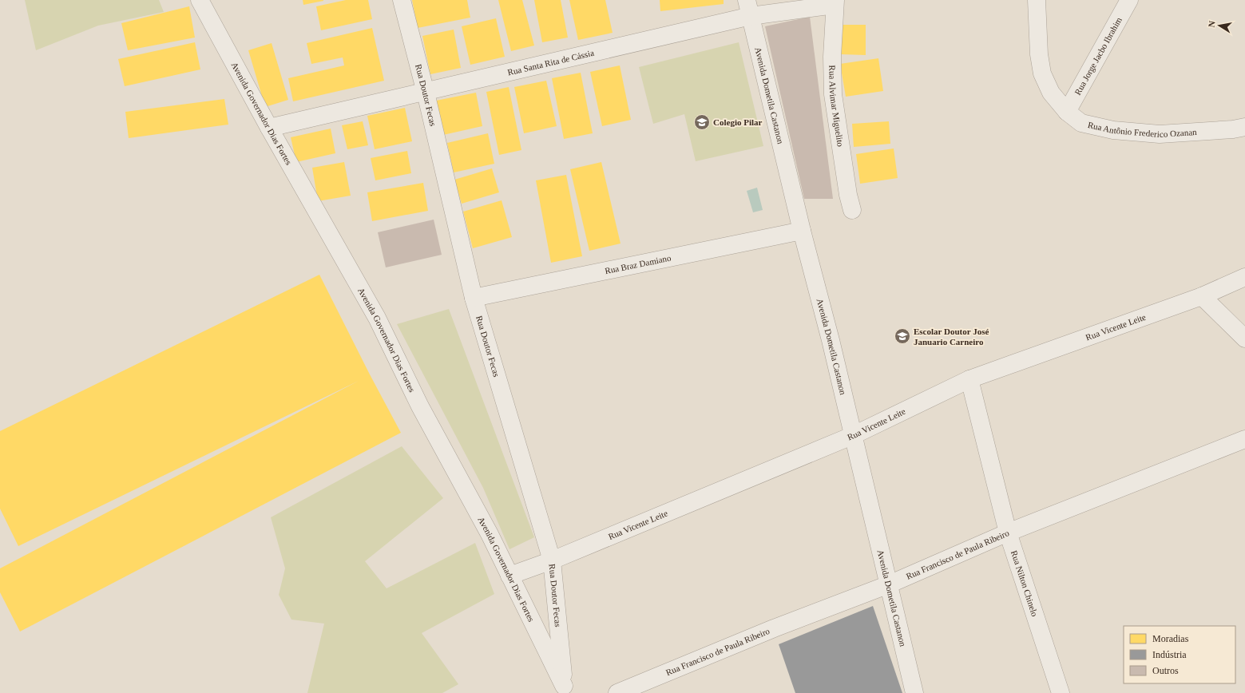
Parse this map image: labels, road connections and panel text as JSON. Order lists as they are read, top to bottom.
{
  "streets": {
    "street": [
      "Rua Jorge Jacbo Ibrahim",
      "Rua Santa Rita de Cássia",
      "Rua Doutor Fecas",
      "Avenida Dometila Castanon",
      "Rua Alvimar Miguelito",
      "Avenida Governador Dias Fortes",
      "Rua Antônio Frederico Ozanan",
      "Rua Braz Damiano",
      "Rua Vicente Leite",
      "Rua Francisco de Paula Ribeiro",
      "Rua Nilton Chinelo"
    ]
  },
  "crossings": [
    ["Rua Jorge Jacbo Ibrahim", "Rua Antônio Frederico Ozanan"],
    ["Rua Santa Rita de Cássia", "Rua Doutor Fecas"],
    ["Rua Santa Rita de Cássia", "Avenida Dometila Castanon"],
    ["Rua Santa Rita de Cássia", "Rua Alvimar Miguelito"],
    ["Rua Santa Rita de Cássia", "Avenida Governador Dias Fortes"],
    ["Rua Doutor Fecas", "Avenida Governador Dias Fortes"],
    ["Rua Doutor Fecas", "Rua Braz Damiano"],
    ["Rua Doutor Fecas", "Rua Vicente Leite"],
    ["Avenida Dometila Castanon", "Rua Braz Damiano"],
    ["Avenida Dometila Castanon", "Rua Vicente Leite"],
    ["Avenida Dometila Castanon", "Rua Francisco de Paula Ribeiro"],
    ["Avenida Governador Dias Fortes", "Rua Vicente Leite"],
    ["Rua Vicente Leite", "Rua Nilton Chinelo"],
    ["Rua Francisco de Paula Ribeiro", "Rua Nilton Chinelo"]
  ],
  "places": {
    "school or university": ["Colegio Pilar", "Escolar Doutor José Januario Carneiro"]
  },
  "legend": ["Moradias", "Indústria", "Outros"],
  "north": "left"
}
